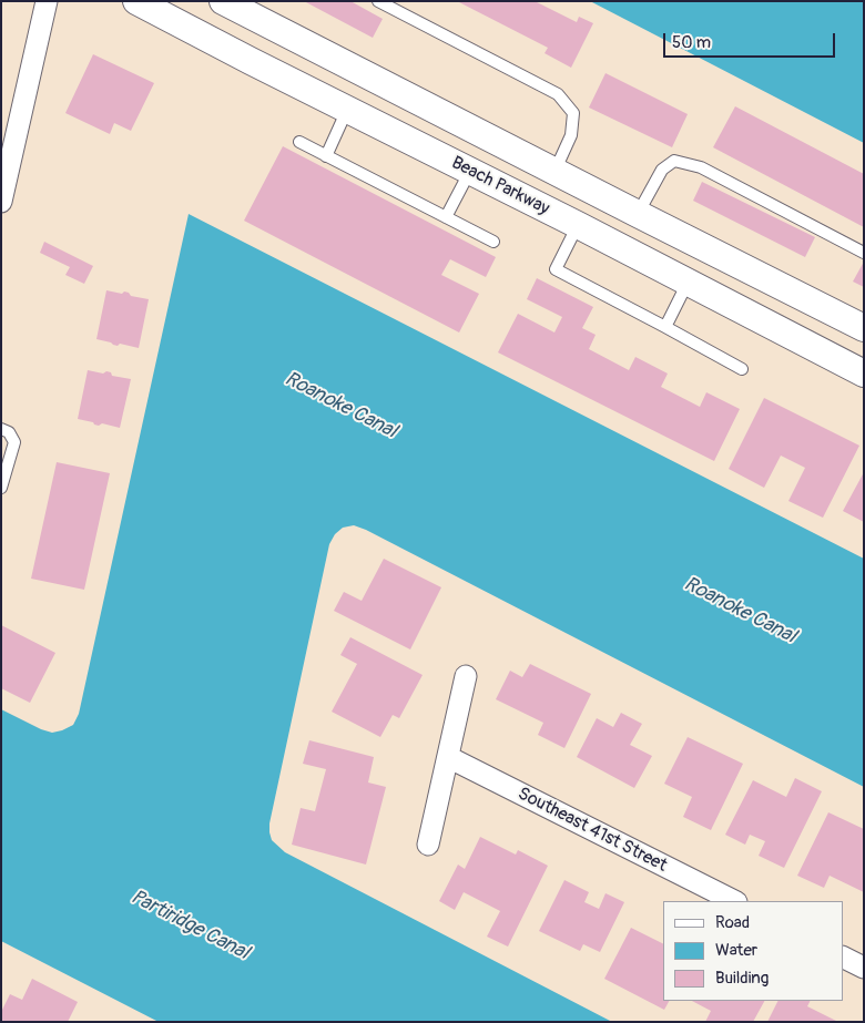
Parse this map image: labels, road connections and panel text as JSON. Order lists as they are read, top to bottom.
{
  "streets": {
    "street": ["Beach Parkway", "Southeast 41st Street"]
  },
  "water": ["Roanoke Canal", "Partiridge Canal"],
  "legend": ["Road", "Water", "Building"],
  "scale_bar": "50 m"
}
